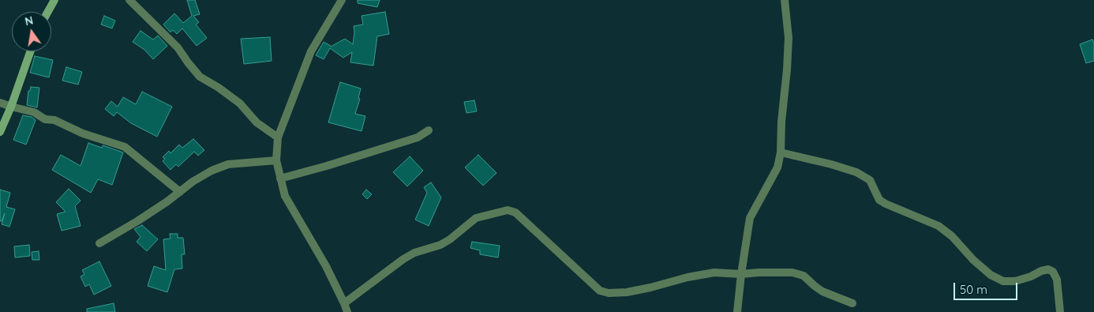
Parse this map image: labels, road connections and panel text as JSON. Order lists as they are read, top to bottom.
{
  "scale_bar": "50 m",
  "north": "top"
}
